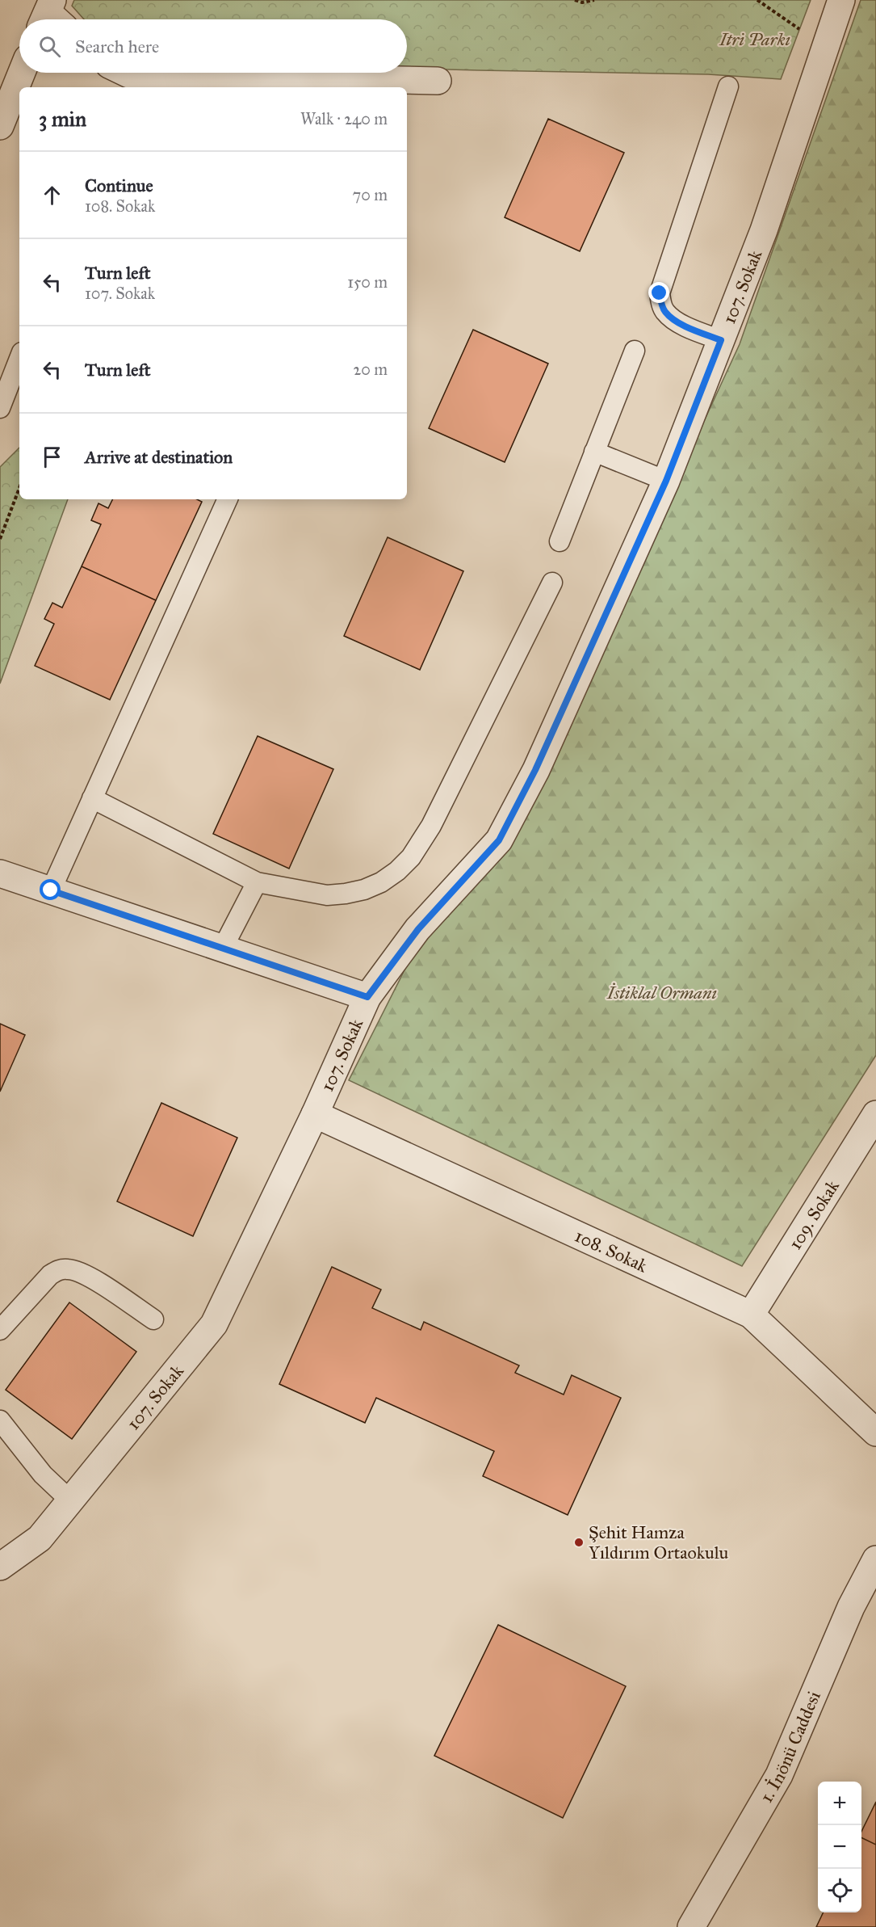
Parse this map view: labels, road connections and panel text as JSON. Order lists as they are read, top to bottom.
{
  "streets": {
    "street": [
      "107. Sokak",
      "109. Sokak",
      "108. Sokak",
      "1. İnönü Caddesi"
    ]
  },
  "crossings": [
    ["107. Sokak", "108. Sokak"],
    ["109. Sokak", "108. Sokak"]
  ],
  "parks": ["Itri Parkı", "İstiklal Ormanı"],
  "places": ["Şehit Hamza Yıldırım Ortaokulu"],
  "page": {
    "search": "Search here",
    "heading": ["3 min", "Walk · 240 m"],
    "list": [
      ["Continue", "108. Sokak", "70 m"],
      ["Turn left", "107. Sokak", "150 m"],
      ["Turn left", "20 m"],
      "Arrive at destination"
    ],
    "map_buttons": ["+", "−"]
  }
}
